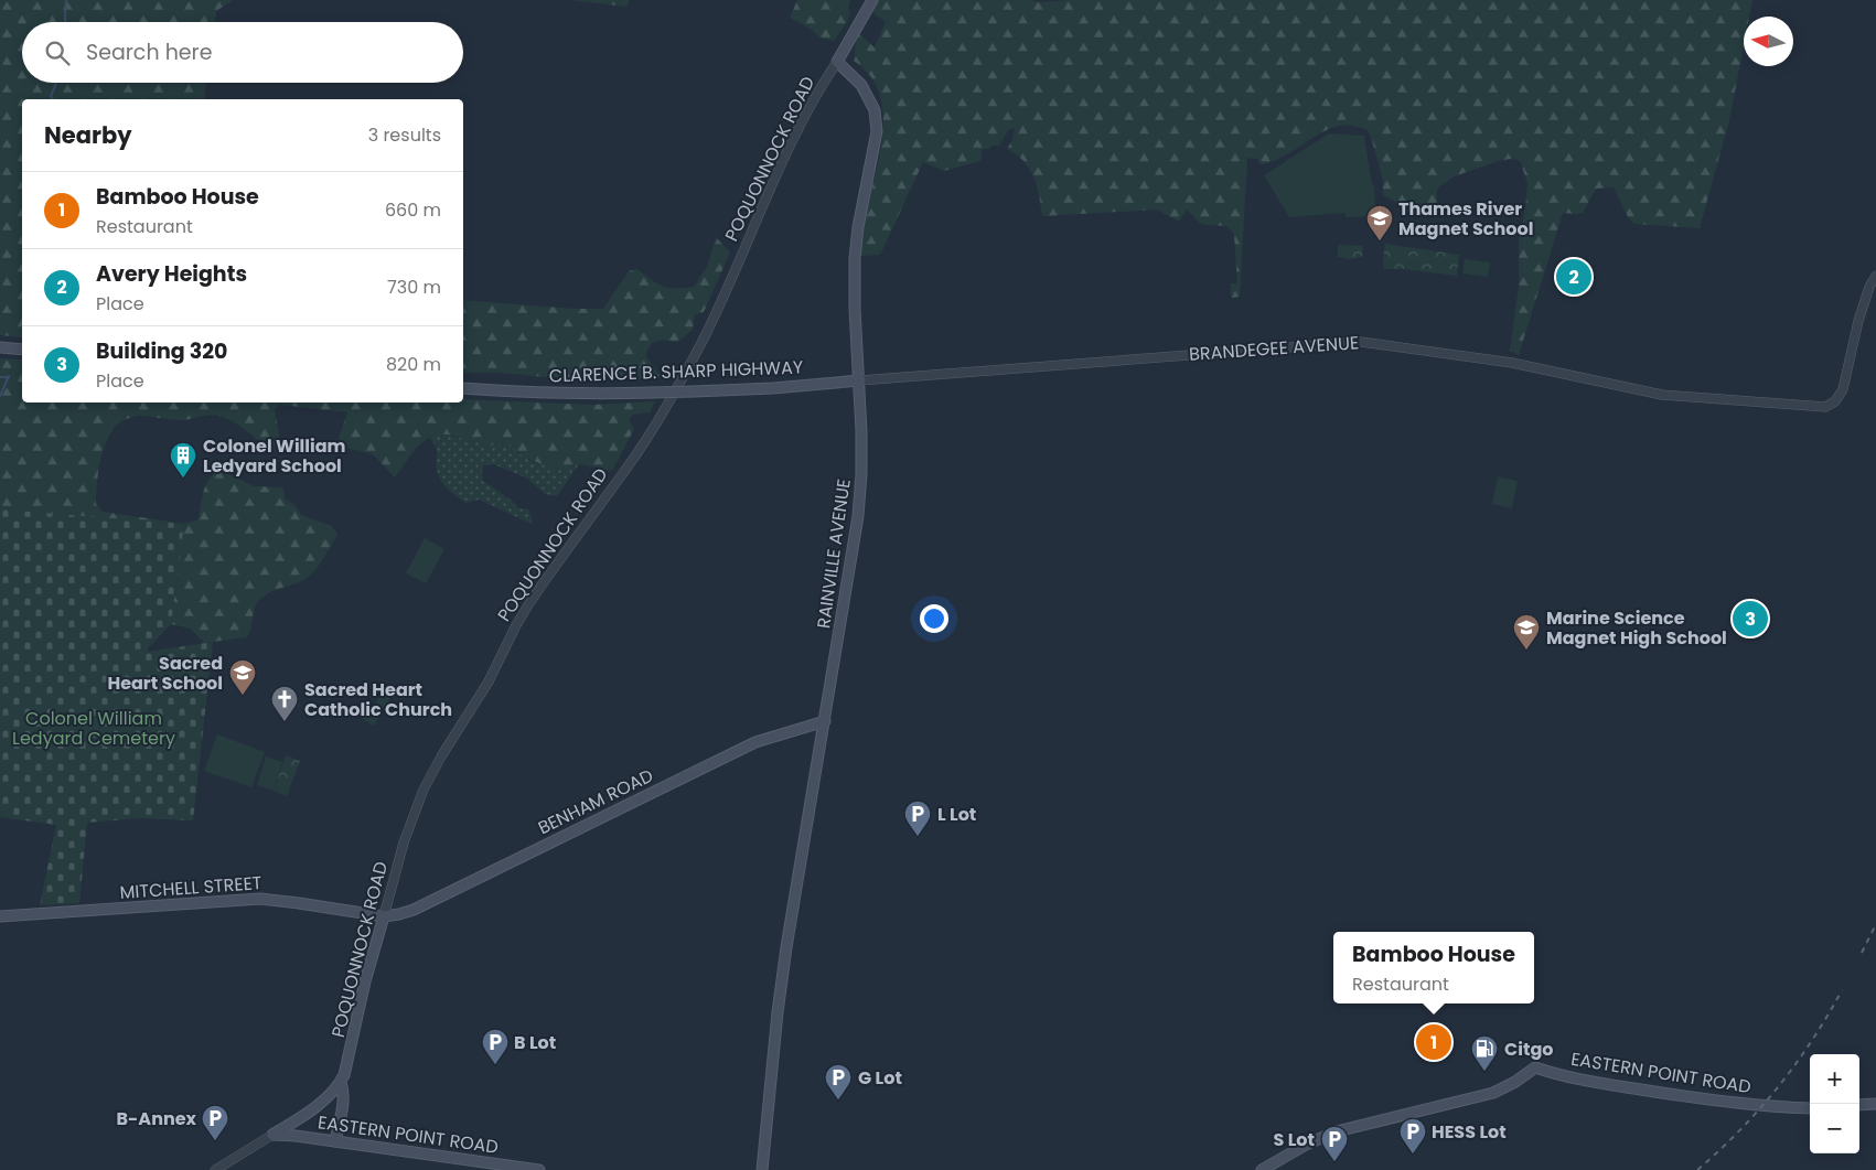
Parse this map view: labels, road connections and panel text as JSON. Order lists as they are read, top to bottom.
{
  "streets": {
    "main road": [
      "POQUONNOCK ROAD",
      "CLARENCE B. SHARP HIGHWAY",
      "RAINVILLE AVENUE",
      "BENHAM ROAD",
      "MITCHELL STREET",
      "EASTERN POINT ROAD"
    ],
    "street": ["BRANDEGEE AVENUE"]
  },
  "crossings": [
    ["POQUONNOCK ROAD", "RAINVILLE AVENUE"],
    ["POQUONNOCK ROAD", "BENHAM ROAD"],
    ["POQUONNOCK ROAD", "MITCHELL STREET"],
    ["POQUONNOCK ROAD", "EASTERN POINT ROAD"],
    ["BRANDEGEE AVENUE", "CLARENCE B. SHARP HIGHWAY"],
    ["BRANDEGEE AVENUE", "RAINVILLE AVENUE"],
    ["CLARENCE B. SHARP HIGHWAY", "RAINVILLE AVENUE"],
    ["RAINVILLE AVENUE", "BENHAM ROAD"],
    ["BENHAM ROAD", "MITCHELL STREET"]
  ],
  "parks": ["Colonel William Ledyard Cemetery"],
  "places": {
    "school or university": ["Thames River Magnet School", "Marine Science Magnet High School", "Sacred Heart School"],
    "building": ["Colonel William Ledyard School"],
    "church": ["Sacred Heart Catholic Church"],
    "parking": [
      "L Lot",
      "B Lot",
      "G Lot",
      "B-Annex",
      "HESS Lot",
      "S Lot"
    ],
    "fuel station": ["Citgo"]
  },
  "north": "left",
  "page": {
    "search": "Search here",
    "heading": ["Nearby", "3 results"],
    "list": [
      {
        "mark": "1",
        "name": "Bamboo House",
        "note": "Restaurant",
        "value": "660 m"
      },
      {
        "mark": "2",
        "name": "Avery Heights",
        "note": "Place",
        "value": "730 m"
      },
      {
        "mark": "3",
        "name": "Building 320",
        "note": "Place",
        "value": "820 m"
      }
    ],
    "pins": ["2", "3", "1"],
    "popup": ["Bamboo House", "Restaurant"],
    "map_buttons": ["+", "−"]
  }
}
